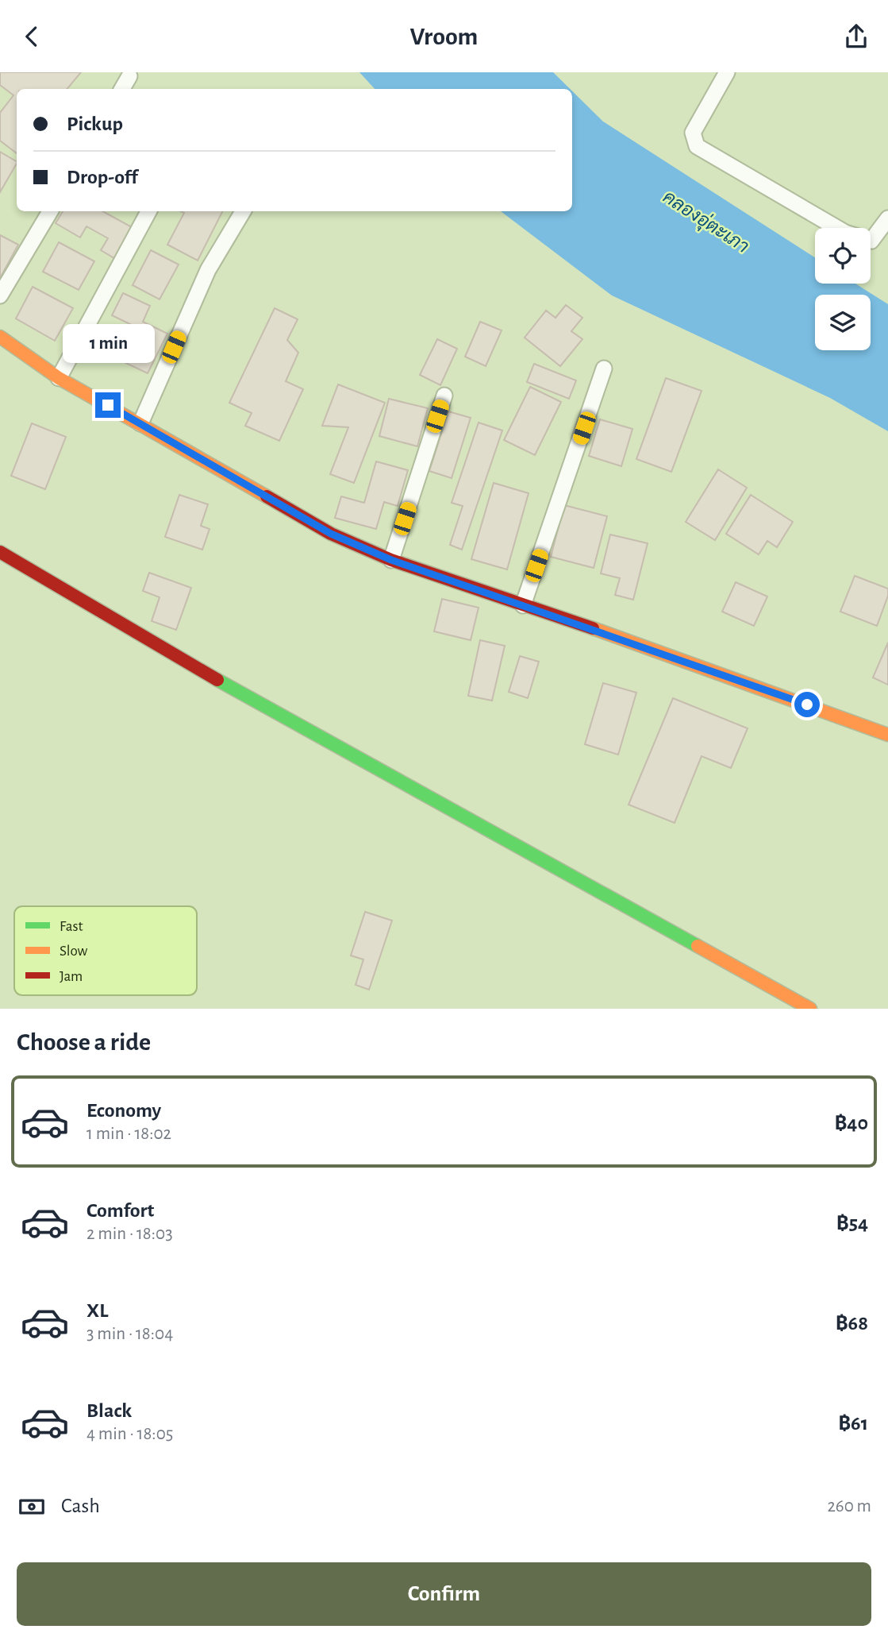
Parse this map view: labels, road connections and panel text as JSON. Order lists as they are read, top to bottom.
{
  "water": ["คลองอุ่ตะเภา"],
  "legend": ["Fast", "Slow", "Jam"],
  "page": {
    "header": "Vroom",
    "banner": ["Pickup", "Drop-off"],
    "bubble": "1 min",
    "heading": "Choose a ride",
    "list": [
      {
        "name": "Economy",
        "note": "1 min · 18:02",
        "value": "฿40"
      },
      {
        "name": "Comfort",
        "note": "2 min · 18:03",
        "value": "฿54"
      },
      {
        "name": "XL",
        "note": "3 min · 18:04",
        "value": "฿68"
      },
      {
        "name": "Black",
        "note": "4 min · 18:05",
        "value": "฿61"
      }
    ],
    "pay": ["Cash", "260 m"],
    "buttons": "Confirm"
  }
}
